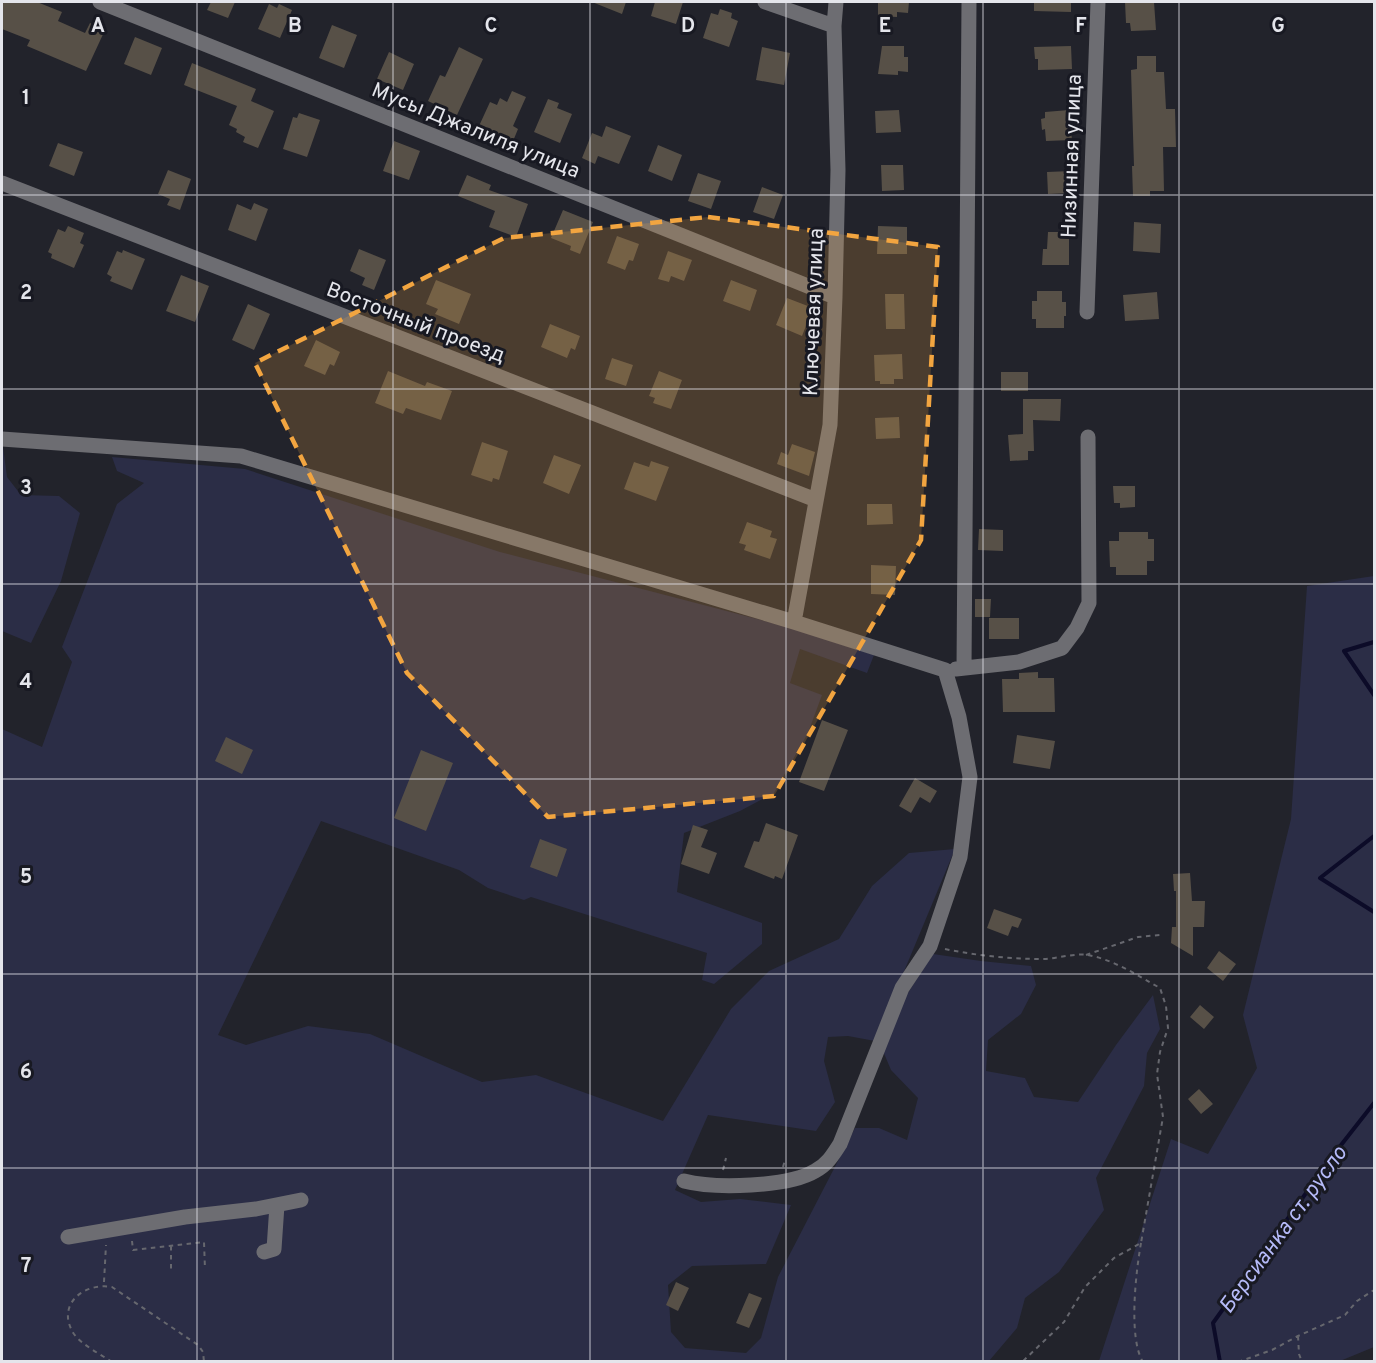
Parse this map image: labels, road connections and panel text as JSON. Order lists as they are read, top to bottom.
{
  "streets": {
    "street": [
      "Мусы Джалиля улица",
      "Низинная улица",
      "Ключевая улица",
      "Восточный проезд"
    ]
  },
  "crossings": [
    ["Мусы Джалиля улица", "Ключевая улица"],
    ["Ключевая улица", "Восточный проезд"]
  ],
  "water": ["Берсианка ст. русло"],
  "grid": {
    "columns": [
      "A",
      "B",
      "C",
      "D",
      "E",
      "F",
      "G"
    ],
    "rows": [
      "1",
      "2",
      "3",
      "4",
      "5",
      "6",
      "7"
    ]
  }
}
